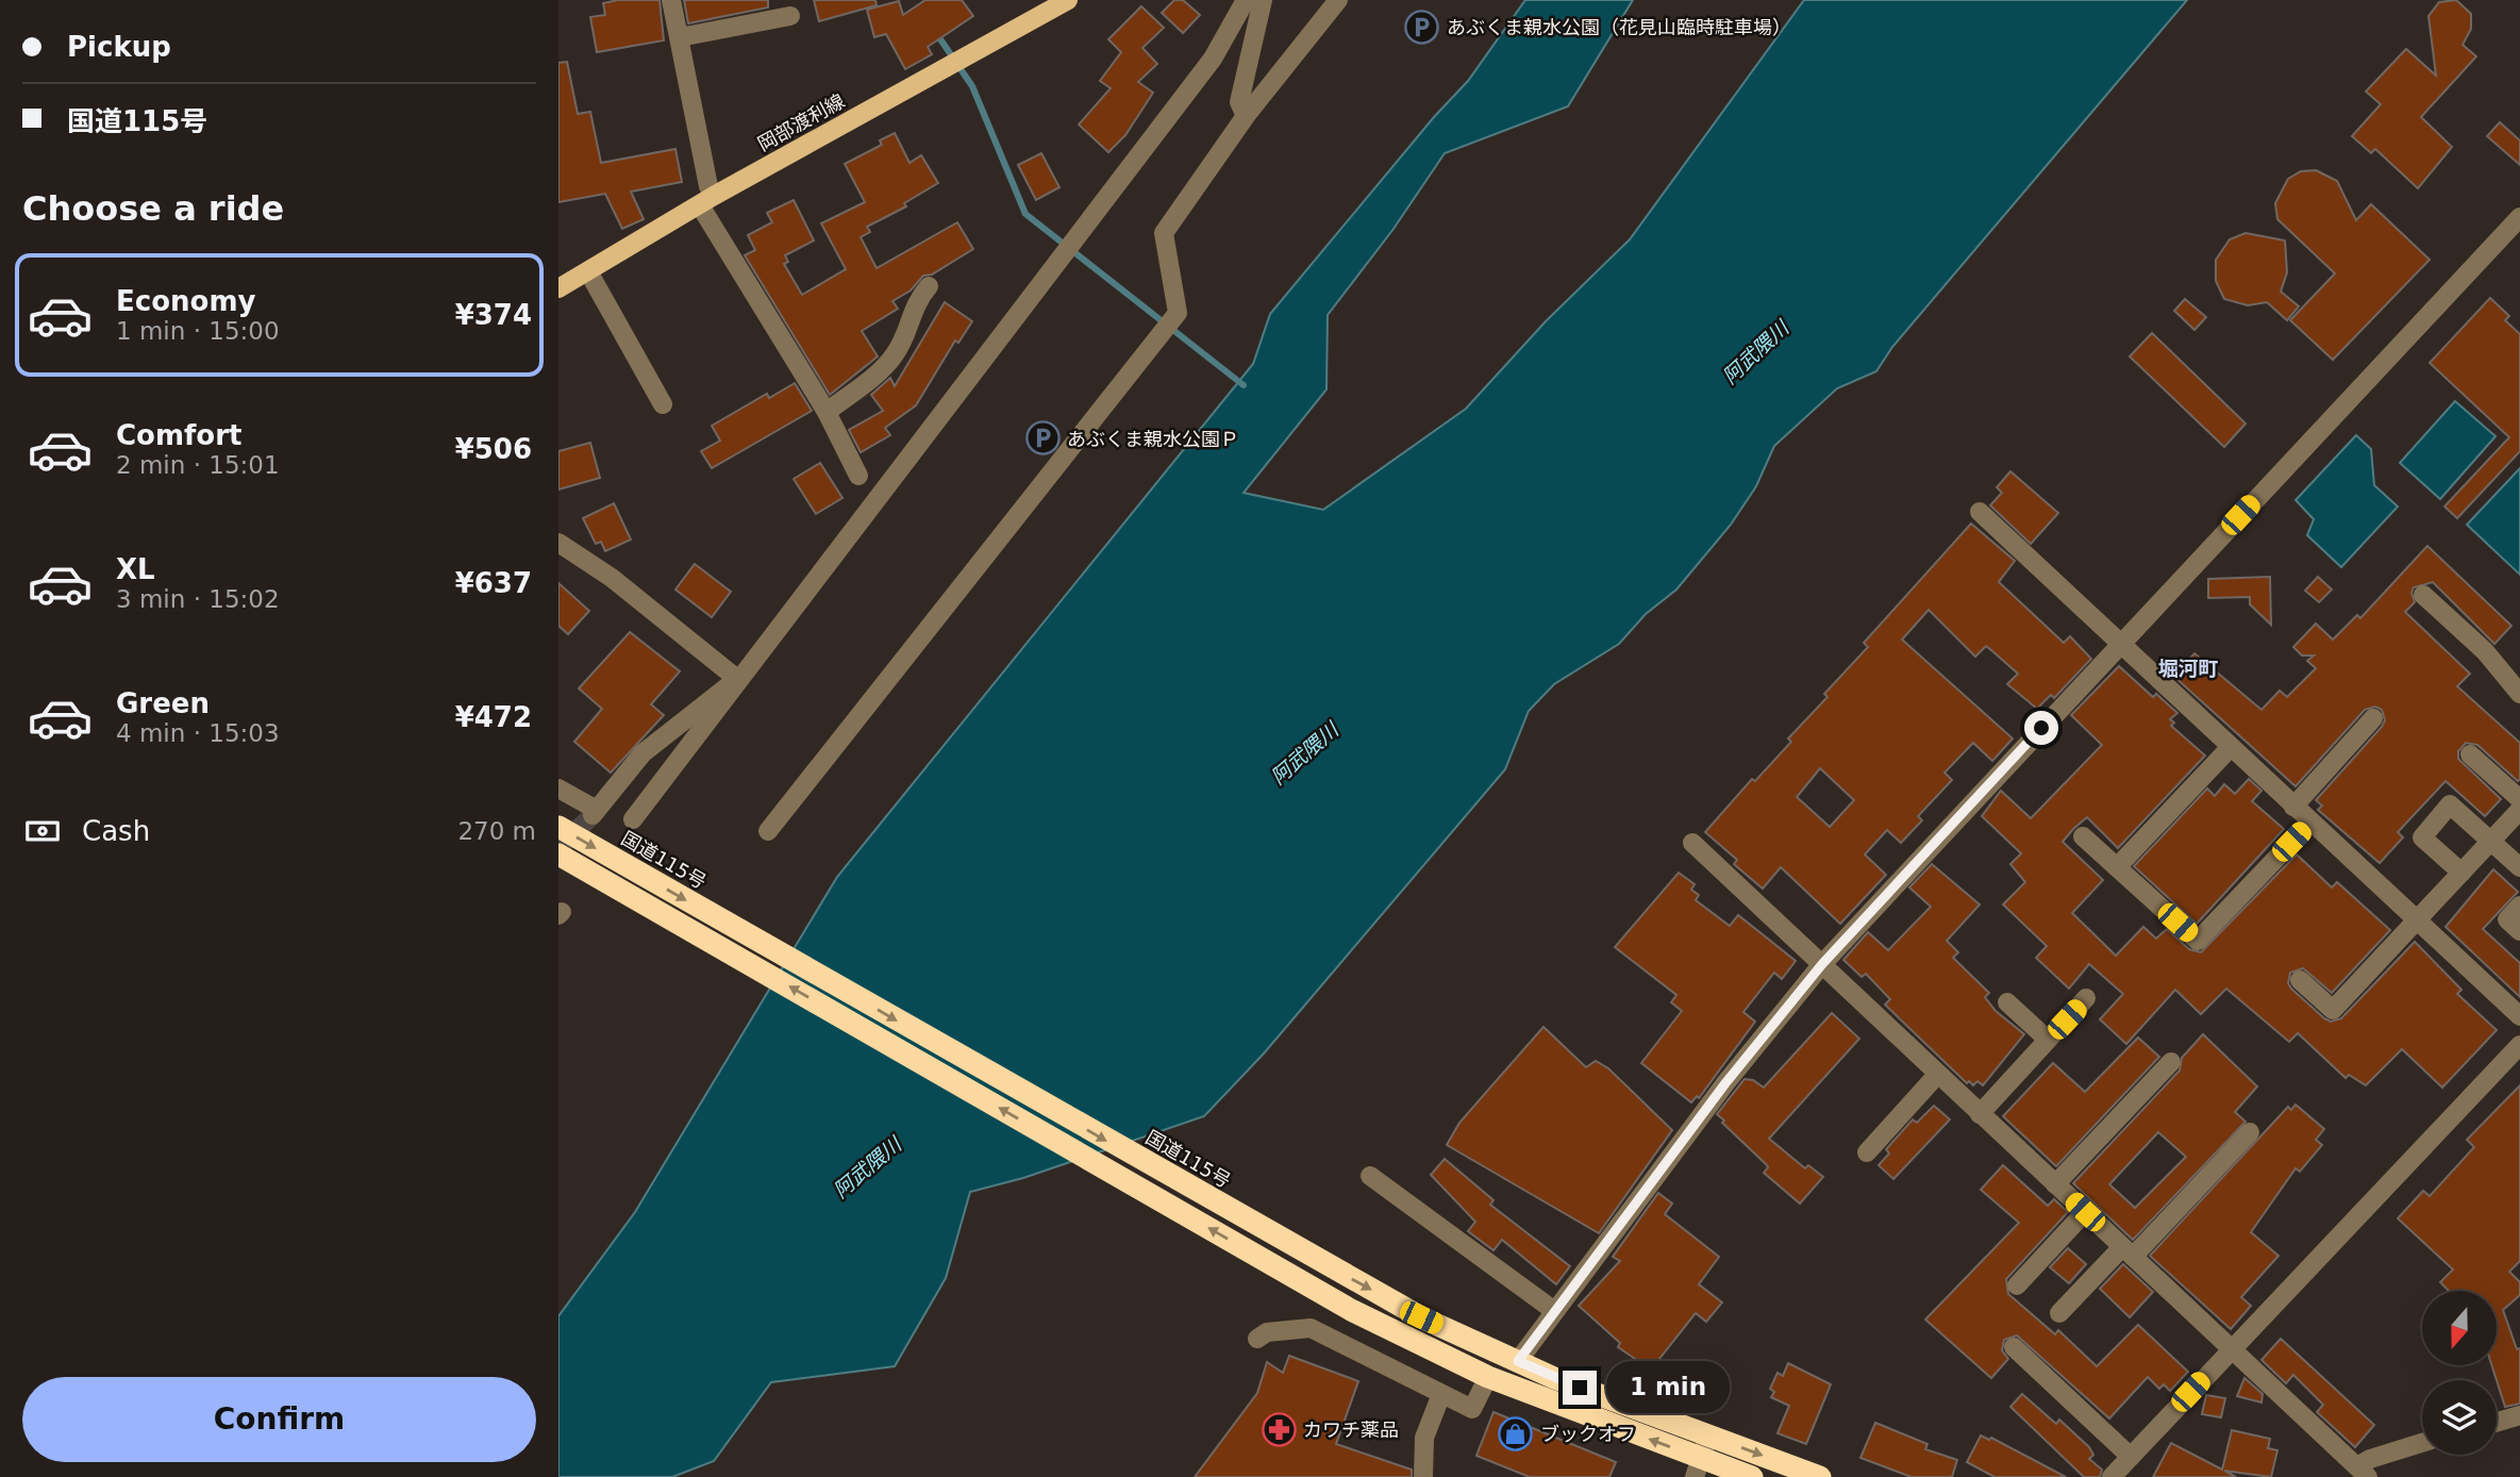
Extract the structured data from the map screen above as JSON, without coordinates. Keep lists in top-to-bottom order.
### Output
{
  "streets": {
    "highway": ["国道115号"],
    "main road": ["岡部渡利線"]
  },
  "districts": ["堀河町"],
  "water": ["阿武隈川"],
  "places": {
    "parking": ["あぶくま親水公園（花見山臨時駐車場）", "あぶくま親水公園Ｐ"],
    "pharmacy": ["カワチ薬品"],
    "shop": ["ブックオフ"]
  },
  "north": "bottom",
  "page": {
    "banner": ["Pickup", "国道115号"],
    "heading": "Choose a ride",
    "list": [
      {
        "name": "Economy",
        "note": "1 min · 15:00",
        "value": "¥374"
      },
      {
        "name": "Comfort",
        "note": "2 min · 15:01",
        "value": "¥506"
      },
      {
        "name": "XL",
        "note": "3 min · 15:02",
        "value": "¥637"
      },
      {
        "name": "Green",
        "note": "4 min · 15:03",
        "value": "¥472"
      }
    ],
    "pay": ["Cash", "270 m"],
    "bubble": "1 min",
    "buttons": "Confirm"
  }
}
